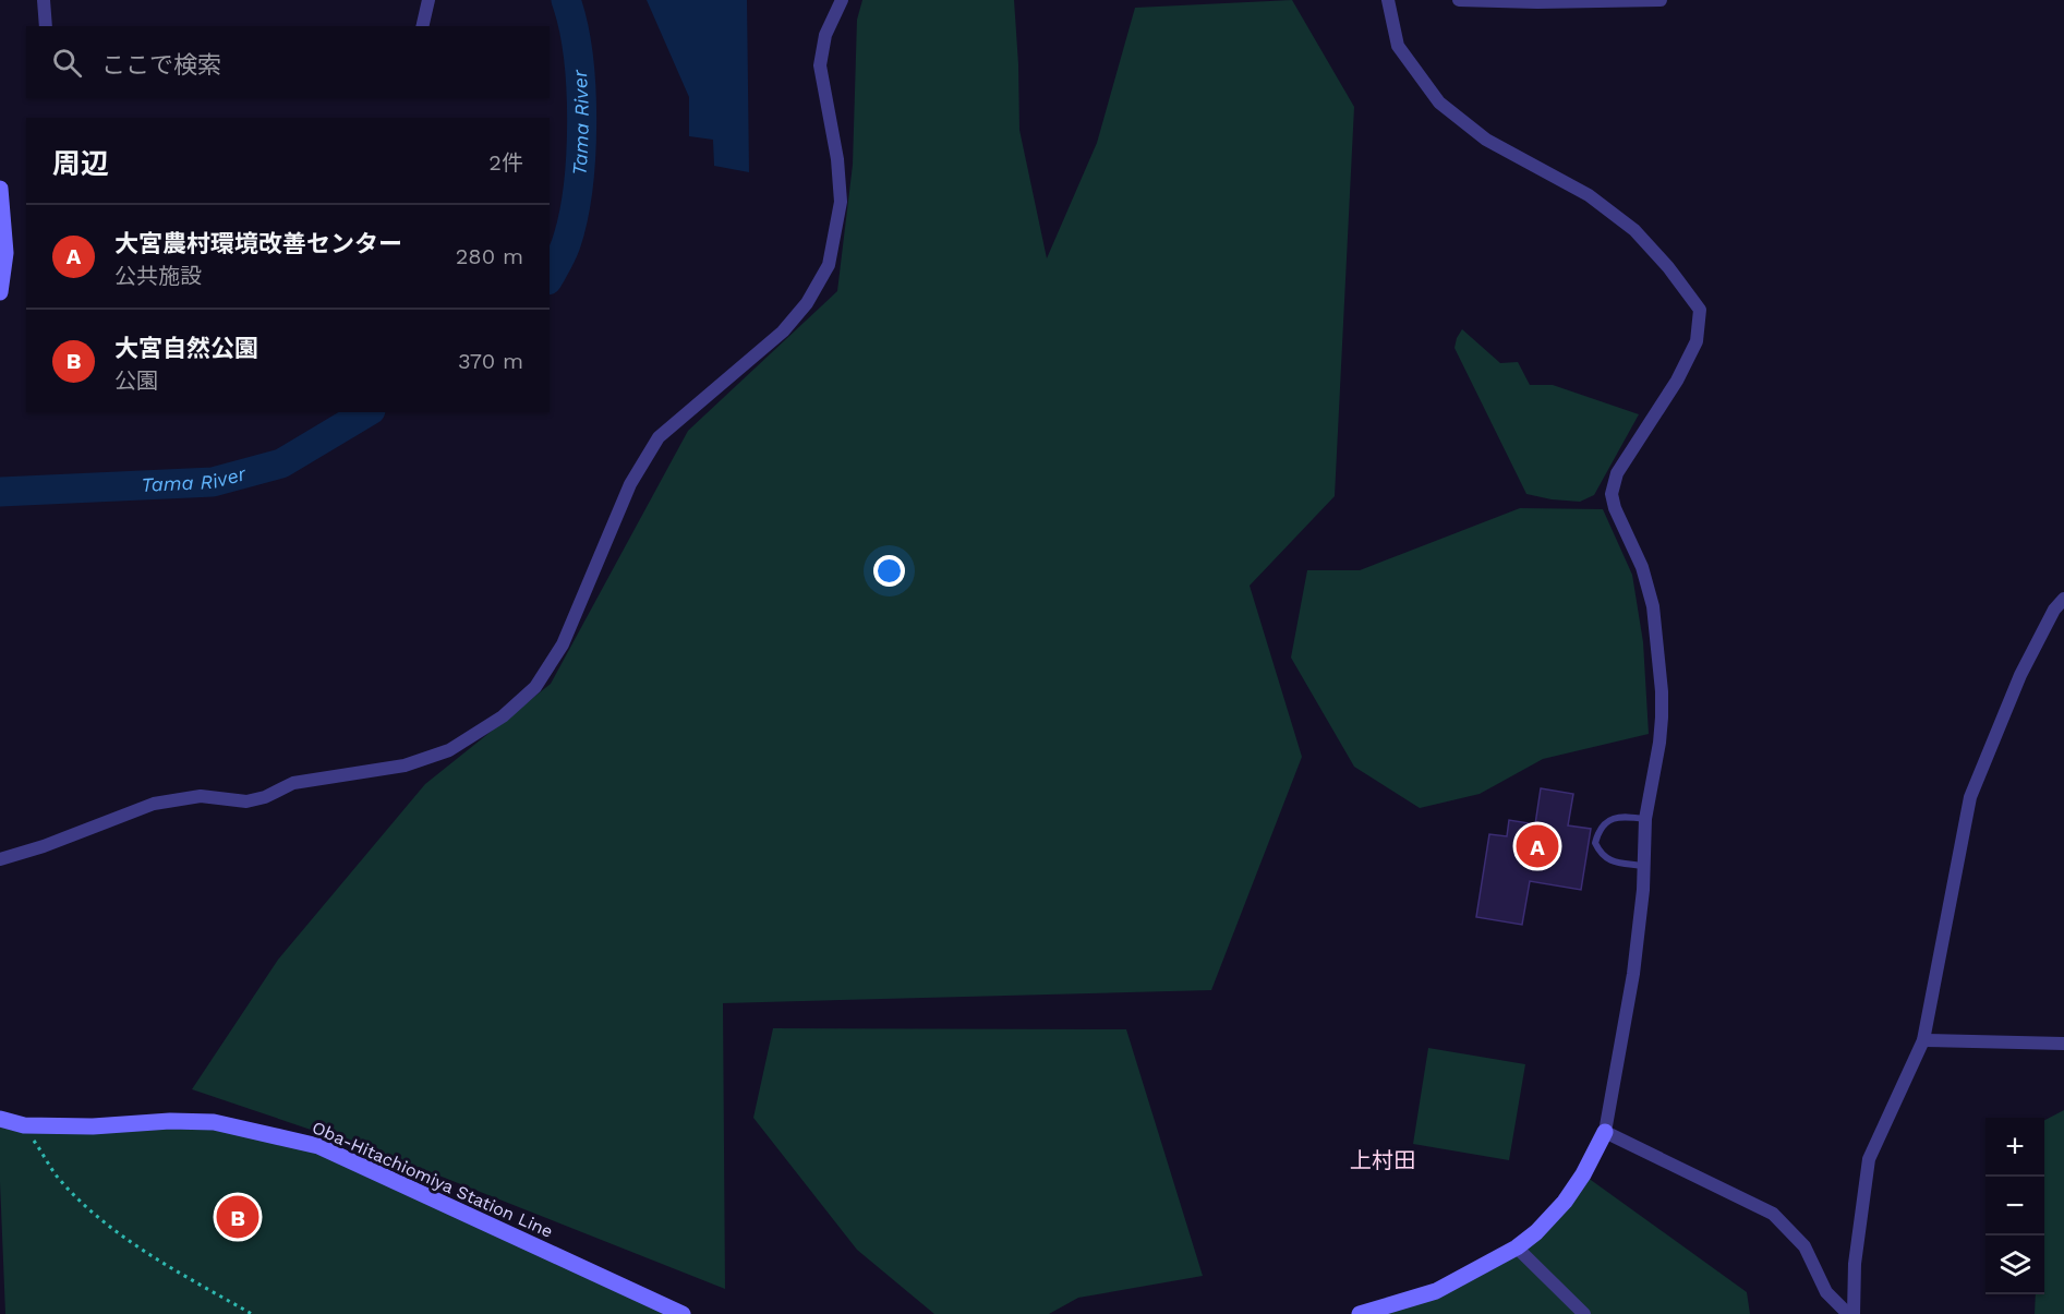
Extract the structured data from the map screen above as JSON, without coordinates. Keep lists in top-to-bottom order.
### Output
{
  "streets": {
    "main road": ["Oba-Hitachiomiya Station Line"]
  },
  "districts": ["上村田"],
  "water": ["Tama River"],
  "page": {
    "search": "ここで検索",
    "heading": ["周辺", "2件"],
    "list": [
      {
        "mark": "A",
        "name": "大宮農村環境改善センター",
        "note": "公共施設",
        "value": "280 m"
      },
      {
        "mark": "B",
        "name": "大宮自然公園",
        "note": "公園",
        "value": "370 m"
      }
    ],
    "pins": ["A", "B"],
    "map_buttons": ["+", "−"]
  }
}
